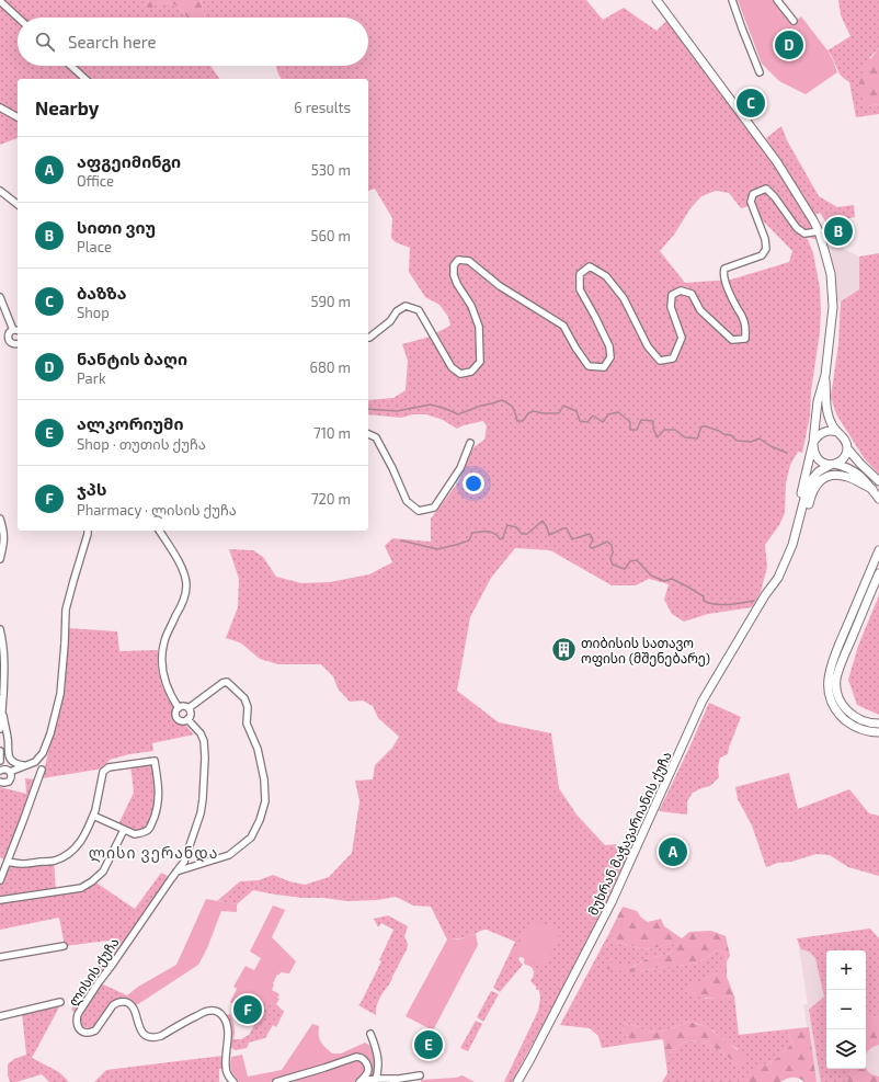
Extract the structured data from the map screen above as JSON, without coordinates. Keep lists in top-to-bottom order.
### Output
{
  "streets": {
    "main road": ["მუხრან მაჭავარიანის ქუჩა"],
    "street": ["ლისის ქუჩა"]
  },
  "districts": ["ლისი ვერანდა"],
  "places": {
    "building": ["თიბისის სათავო ოფისი (მშენებარე)"]
  },
  "page": {
    "search": "Search here",
    "pins": [
      "D",
      "C",
      "B",
      "A",
      "F",
      "E"
    ],
    "heading": ["Nearby", "6 results"],
    "list": [
      {
        "mark": "A",
        "name": "აფგეიმინგი",
        "note": "Office",
        "value": "530 m"
      },
      {
        "mark": "B",
        "name": "სითი ვიუ",
        "note": "Place",
        "value": "560 m"
      },
      {
        "mark": "C",
        "name": "ბაზზა",
        "note": "Shop",
        "value": "590 m"
      },
      {
        "mark": "D",
        "name": "ნანტის ბაღი",
        "note": "Park",
        "value": "680 m"
      },
      {
        "mark": "E",
        "name": "ალკორიუმი",
        "note": "Shop · თუთის ქუჩა",
        "value": "710 m"
      },
      {
        "mark": "F",
        "name": "ჯპს",
        "note": "Pharmacy · ლისის ქუჩა",
        "value": "720 m"
      }
    ],
    "map_buttons": ["+", "−"]
  }
}
